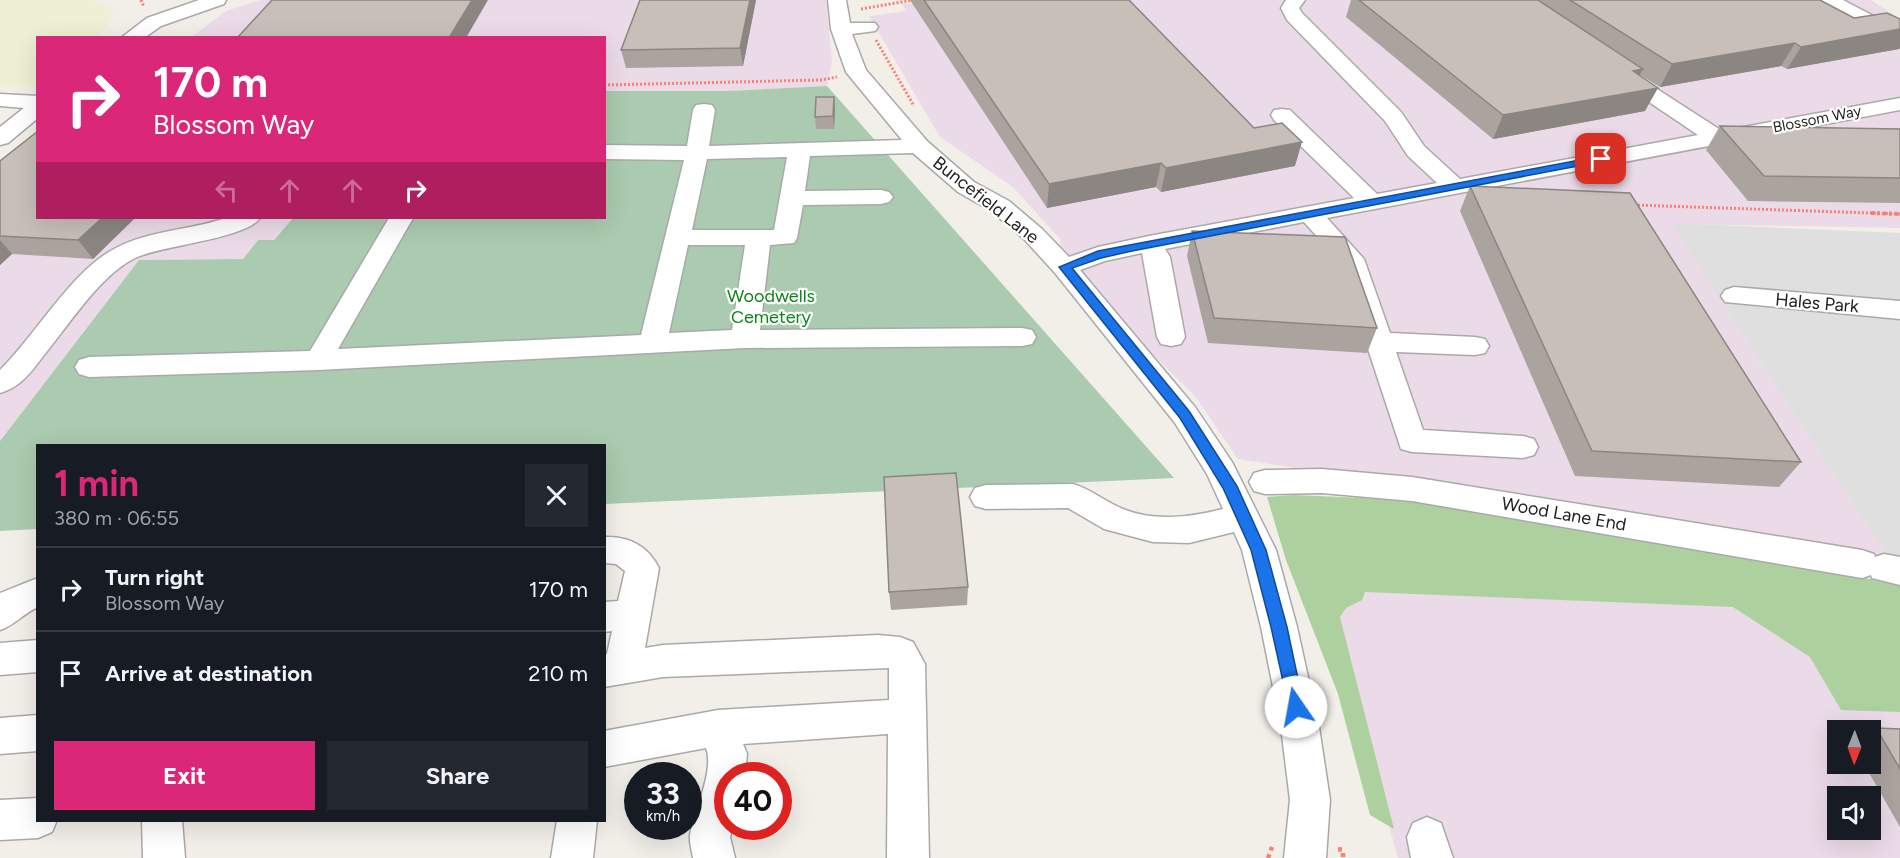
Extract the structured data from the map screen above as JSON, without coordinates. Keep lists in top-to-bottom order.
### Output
{
  "streets": {
    "street": [
      "Blossom Way",
      "Buncefield Lane",
      "Hales Park",
      "Wood Lane End"
    ]
  },
  "crossings": [
    ["Blossom Way", "Buncefield Lane"]
  ],
  "parks": ["Woodwells Cemetery"],
  "north": "bottom",
  "page": {
    "turn": ["170 m", "Blossom Way"],
    "heading": ["1 min", "380 m · 06:55"],
    "list": [
      {
        "name": "Turn right",
        "note": "Blossom Way",
        "value": "170 m"
      },
      {
        "name": "Arrive at destination",
        "value": "210 m"
      }
    ],
    "buttons": ["Exit", "Share"],
    "speed": "33 km/h",
    "limit": "40"
  }
}
